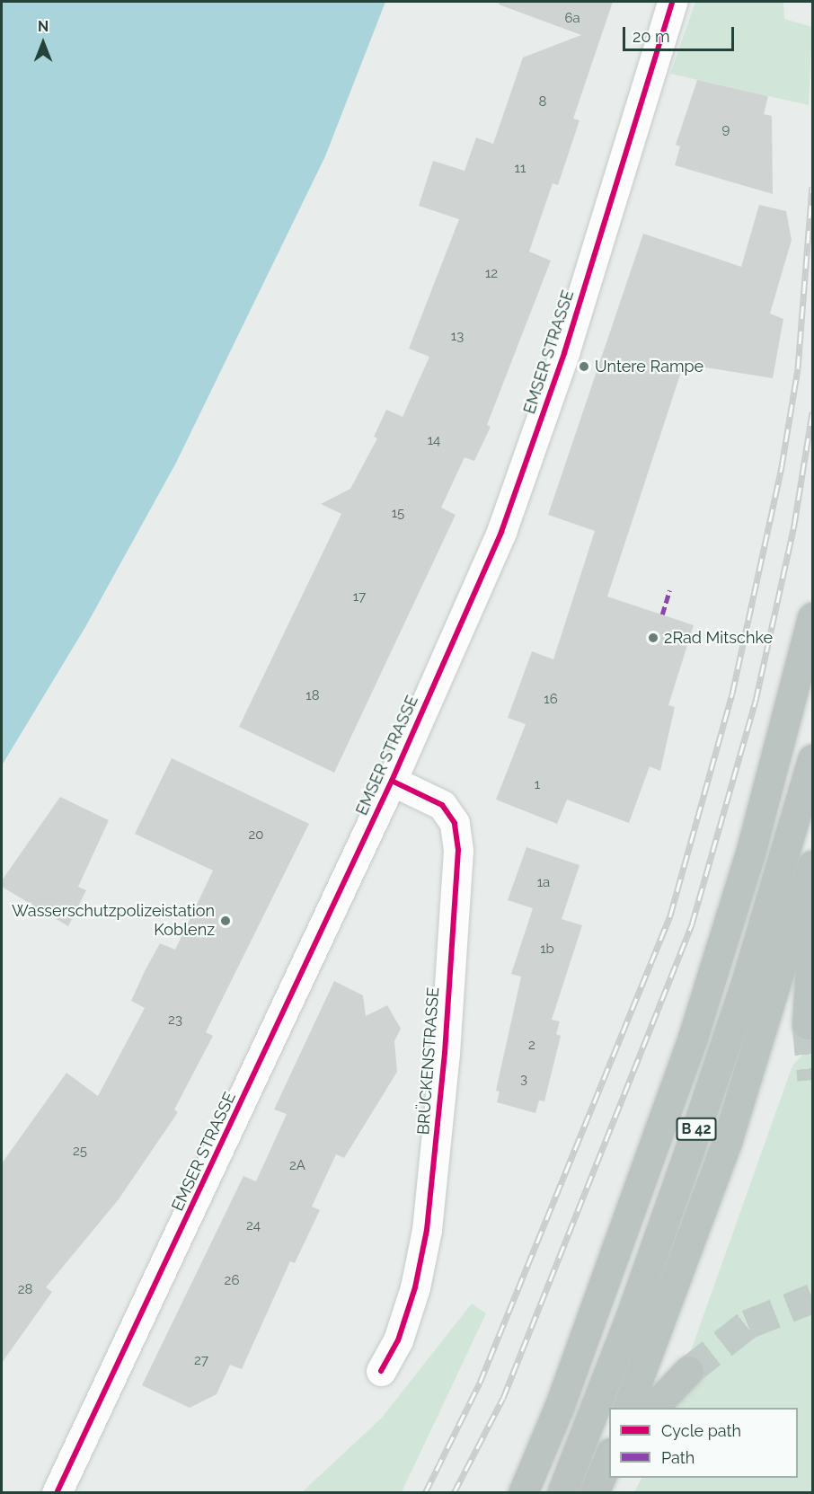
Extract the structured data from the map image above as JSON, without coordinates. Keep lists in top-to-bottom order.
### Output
{
  "streets": {
    "highway": ["B 42"],
    "street": ["EMSER STRASSE", "BRÜCKENSTRASSE"]
  },
  "crossings": [
    ["EMSER STRASSE", "BRÜCKENSTRASSE"]
  ],
  "places": ["Untere Rampe", "2Rad Mitschke", "Wasserschutzpolizeistation Koblenz"],
  "house_numbers": [
    "6a",
    "8",
    "9",
    "11",
    "12",
    "13",
    "14",
    "15",
    "17",
    "18",
    "16",
    "1",
    "20",
    "1a",
    "1b",
    "23",
    "2",
    "3",
    "25",
    "2A",
    "24",
    "26",
    "28",
    "27"
  ],
  "legend": ["Cycle path", "Path"],
  "scale_bar": "20 m",
  "north": "top"
}
